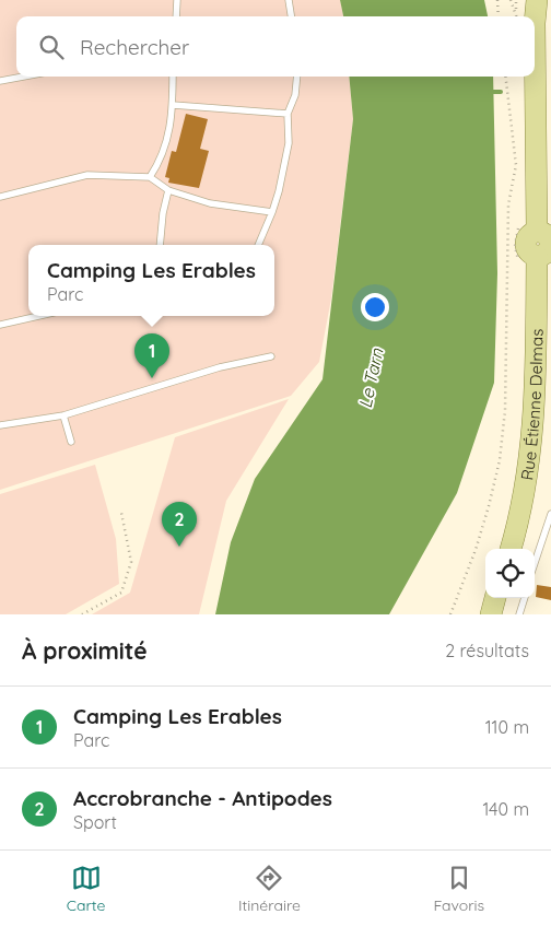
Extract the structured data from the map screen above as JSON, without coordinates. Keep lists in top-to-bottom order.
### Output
{
  "streets": {
    "main road": ["Rue Étienne Delmas"]
  },
  "water": ["Le Tarn"],
  "page": {
    "search": "Rechercher",
    "popup": ["Camping Les Erables", "Parc"],
    "pins": ["1", "2"],
    "heading": ["À proximité", "2 résultats"],
    "list": [
      {
        "mark": "1",
        "name": "Camping Les Erables",
        "note": "Parc",
        "value": "110 m"
      },
      {
        "mark": "2",
        "name": "Accrobranche - Antipodes",
        "note": "Sport",
        "value": "140 m"
      }
    ],
    "nav": ["Carte", "Itinéraire", "Favoris"]
  }
}
